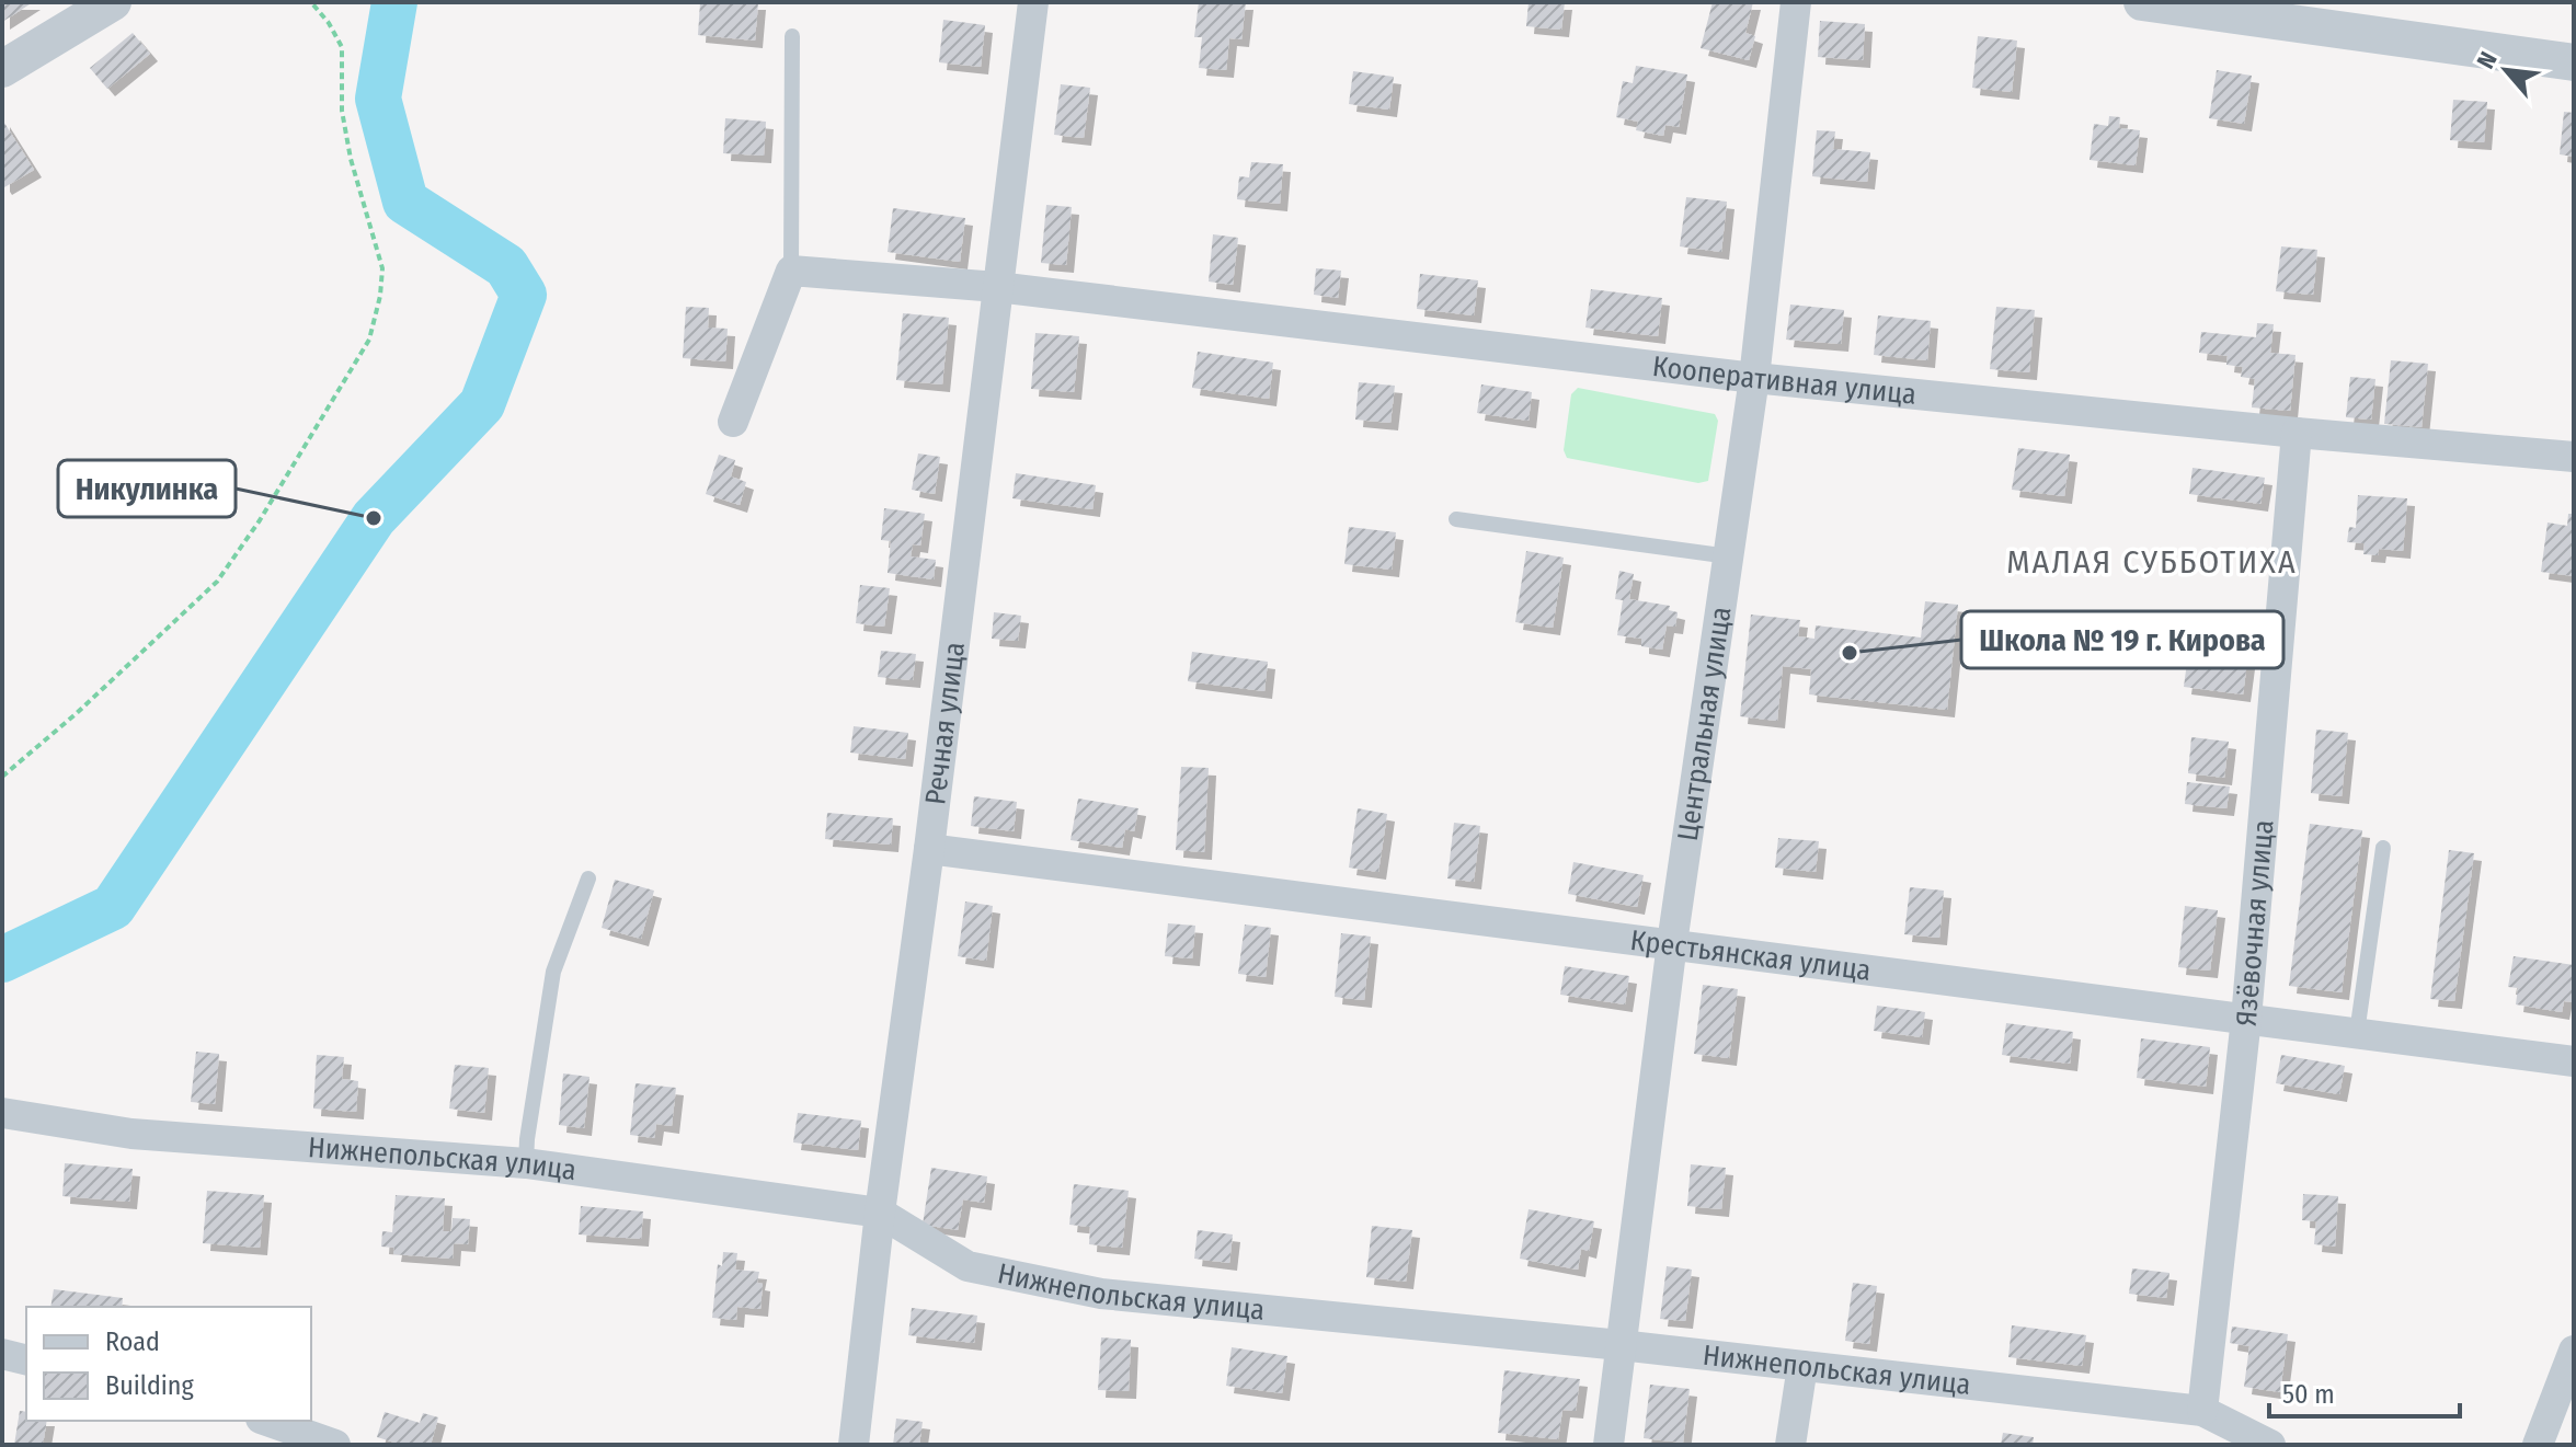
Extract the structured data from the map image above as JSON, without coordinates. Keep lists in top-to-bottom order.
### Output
{
  "streets": {
    "street": [
      "Кооперативная улица",
      "Речная улица",
      "Центральная улица",
      "Язёвочная улица",
      "Крестьянская улица",
      "Нижнепольская улица"
    ]
  },
  "crossings": [
    ["Кооперативная улица", "Речная улица"],
    ["Кооперативная улица", "Центральная улица"],
    ["Кооперативная улица", "Язёвочная улица"],
    ["Речная улица", "Крестьянская улица"],
    ["Речная улица", "Нижнепольская улица"],
    ["Центральная улица", "Крестьянская улица"],
    ["Центральная улица", "Нижнепольская улица"],
    ["Язёвочная улица", "Крестьянская улица"],
    ["Язёвочная улица", "Нижнепольская улица"]
  ],
  "districts": ["МАЛАЯ СУББОТИХА"],
  "places": ["Никулинка", "Школа № 19 г. Кирова"],
  "legend": ["Road", "Building"],
  "scale_bar": "50 m",
  "north": "top left"
}
